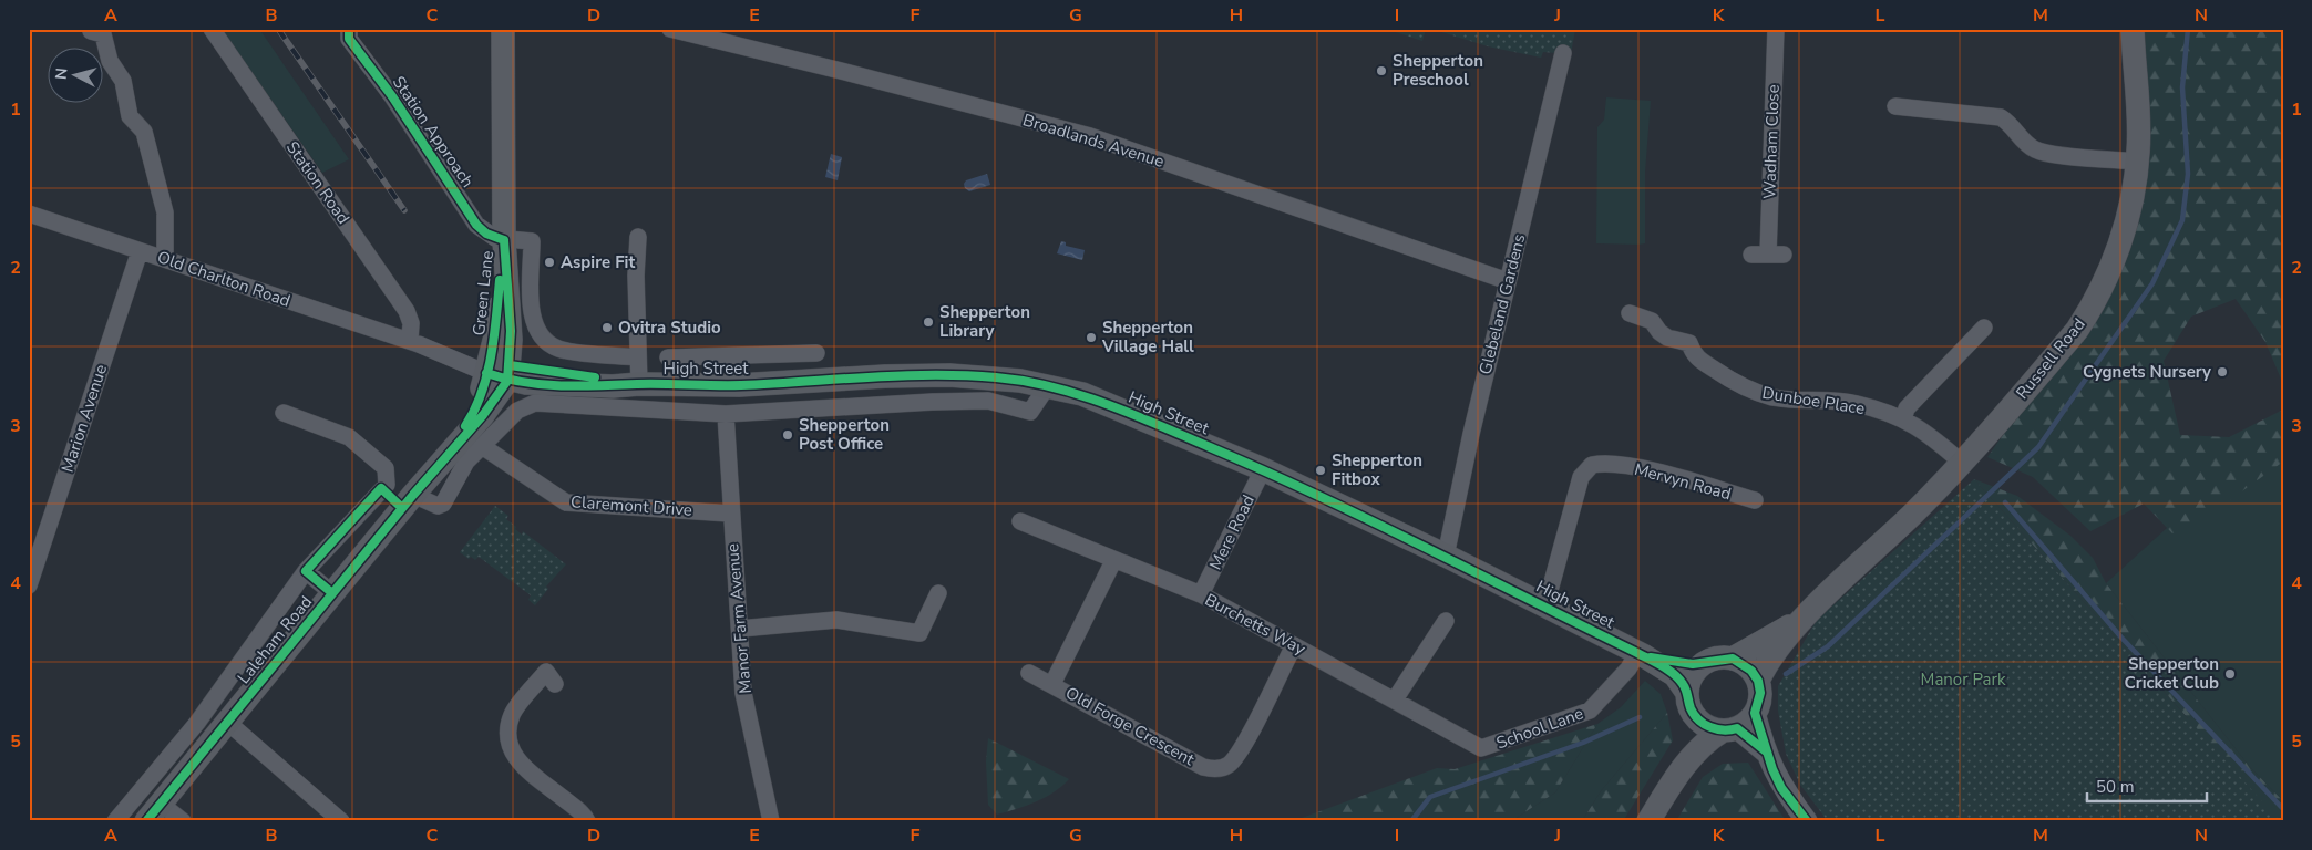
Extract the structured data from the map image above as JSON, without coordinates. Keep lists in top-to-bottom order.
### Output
{
  "streets": {
    "main road": [
      "Green Lane",
      "Russell Road",
      "High Street",
      "Laleham Road"
    ],
    "street": [
      "Station Approach",
      "Broadlands Avenue",
      "Wadham Close",
      "Station Road",
      "Old Charlton Road",
      "Glebeland Gardens",
      "Dunboe Place",
      "Marion Avenue",
      "Mervyn Road",
      "Claremont Drive",
      "Mere Road",
      "Manor Farm Avenue",
      "Burchetts Way",
      "Old Forge Crescent",
      "School Lane"
    ]
  },
  "crossings": [
    ["Station Approach", "Green Lane"],
    ["Broadlands Avenue", "Glebeland Gardens"],
    ["Station Road", "Old Charlton Road"],
    ["Old Charlton Road", "Green Lane"],
    ["Old Charlton Road", "High Street"],
    ["Old Charlton Road", "Marion Avenue"],
    ["Old Charlton Road", "Laleham Road"],
    ["Green Lane", "High Street"],
    ["Green Lane", "Laleham Road"],
    ["Glebeland Gardens", "High Street"],
    ["Russell Road", "High Street"],
    ["Russell Road", "Dunboe Place"],
    ["High Street", "Mervyn Road"],
    ["High Street", "Mere Road"],
    ["High Street", "Laleham Road"],
    ["High Street", "School Lane"],
    ["Claremont Drive", "Manor Farm Avenue"],
    ["Mere Road", "Burchetts Way"],
    ["Burchetts Way", "Old Forge Crescent"],
    ["Burchetts Way", "School Lane"]
  ],
  "parks": ["Manor Park"],
  "places": [
    "Shepperton Preschool",
    "Aspire Fit",
    "Shepperton Library",
    "Ovitra Studio",
    "Shepperton Village Hall",
    "Cygnets Nursery",
    "Shepperton Post Office",
    "Shepperton Fitbox",
    "Shepperton Cricket Club"
  ],
  "scale_bar": "50 m",
  "north": "left",
  "grid": {
    "columns": [
      "A",
      "B",
      "C",
      "D",
      "E",
      "F",
      "G",
      "H",
      "I",
      "J",
      "K",
      "L",
      "M",
      "N"
    ],
    "rows": [
      "1",
      "2",
      "3",
      "4",
      "5"
    ]
  }
}
